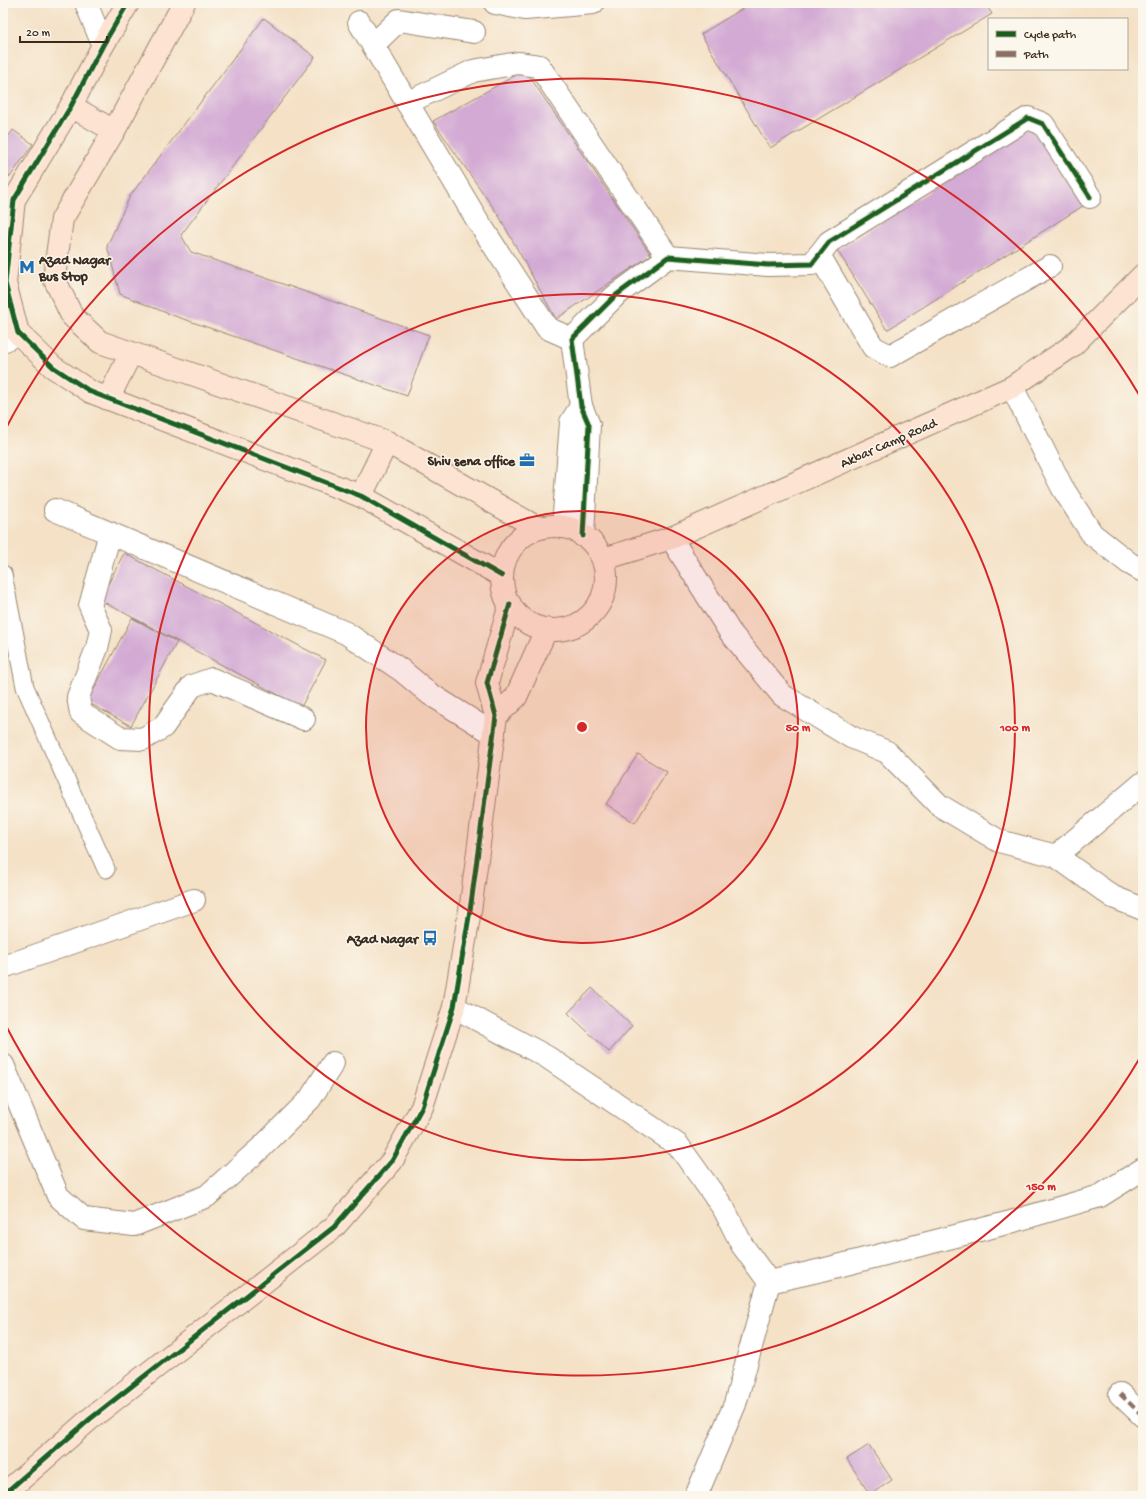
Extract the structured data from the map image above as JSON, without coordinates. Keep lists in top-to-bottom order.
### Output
{
  "streets": {
    "street": ["Akbar Camp Road"]
  },
  "places": {
    "metro station": ["Azad Nagar Bus Stop"],
    "office": ["Shiv sena office"],
    "bus stop": ["Azad Nagar"]
  },
  "legend": ["Cycle path", "Path"],
  "scale_bar": "20 m",
  "rings": ["50 m", "100 m", "150 m"]
}
